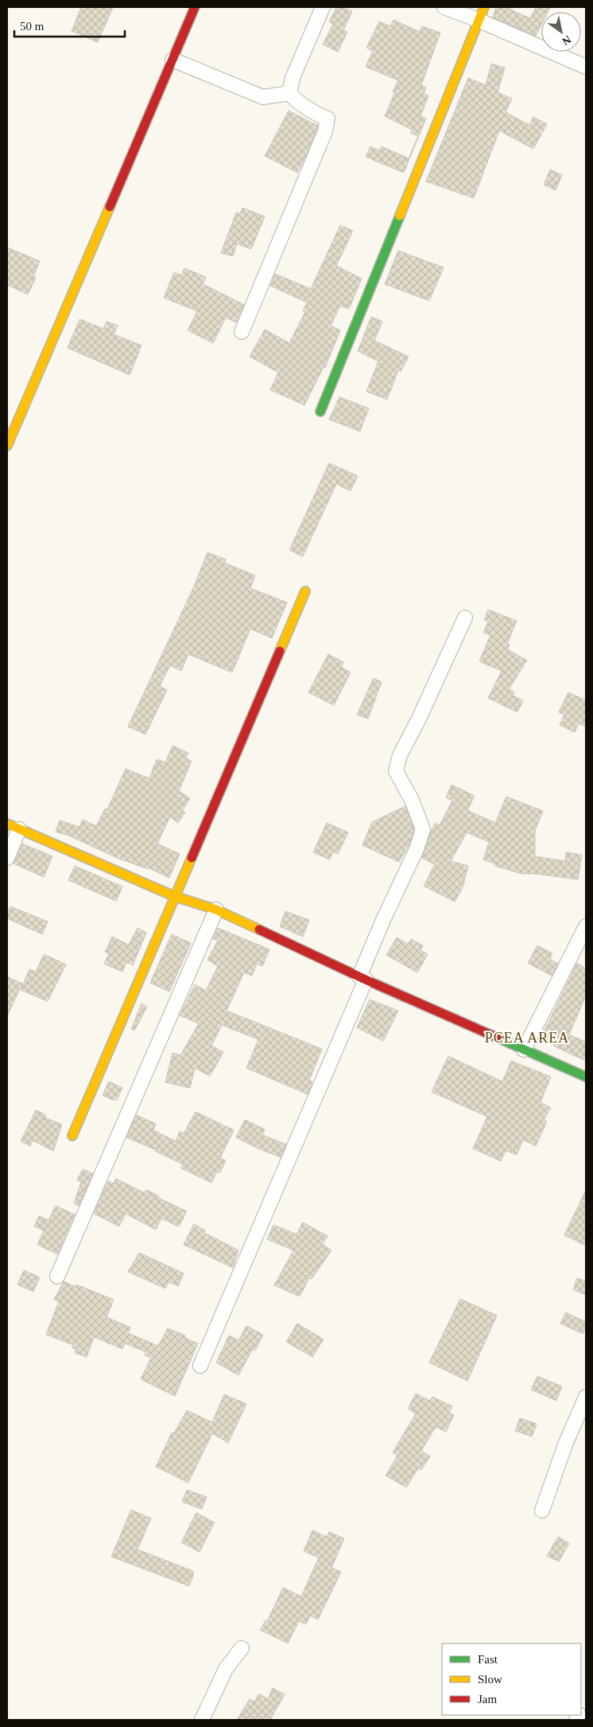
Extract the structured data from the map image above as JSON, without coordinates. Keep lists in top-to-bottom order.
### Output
{
  "districts": ["PCEA AREA"],
  "legend": ["Fast", "Slow", "Jam"],
  "scale_bar": "50 m",
  "north": "bottom right"
}
